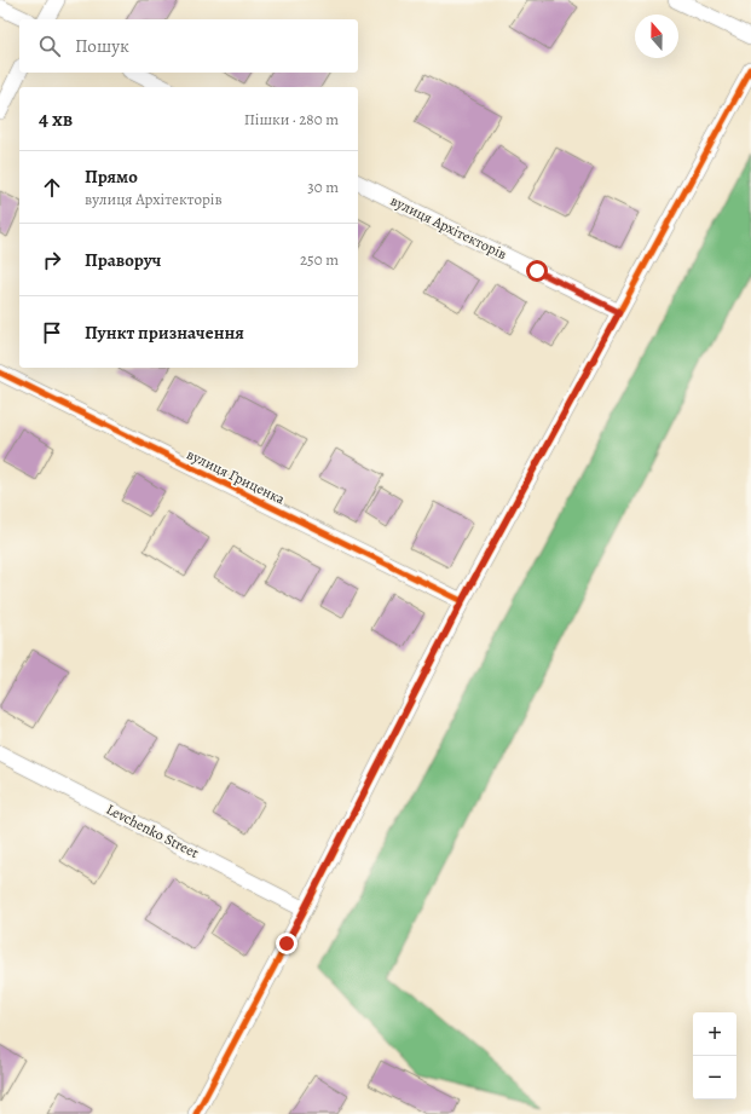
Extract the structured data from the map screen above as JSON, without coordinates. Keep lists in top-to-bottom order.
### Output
{
  "streets": {
    "street": ["вулиця Архітекторів", "вулиця Гриценка", "Levchenko Street"]
  },
  "north": "top",
  "page": {
    "search": "Пошук",
    "heading": ["4 хв", "Пішки · 280 m"],
    "list": [
      ["Прямо", "вулиця Архітекторів", "30 m"],
      ["Праворуч", "250 m"],
      "Пункт призначення"
    ],
    "map_buttons": ["+", "−"]
  }
}
